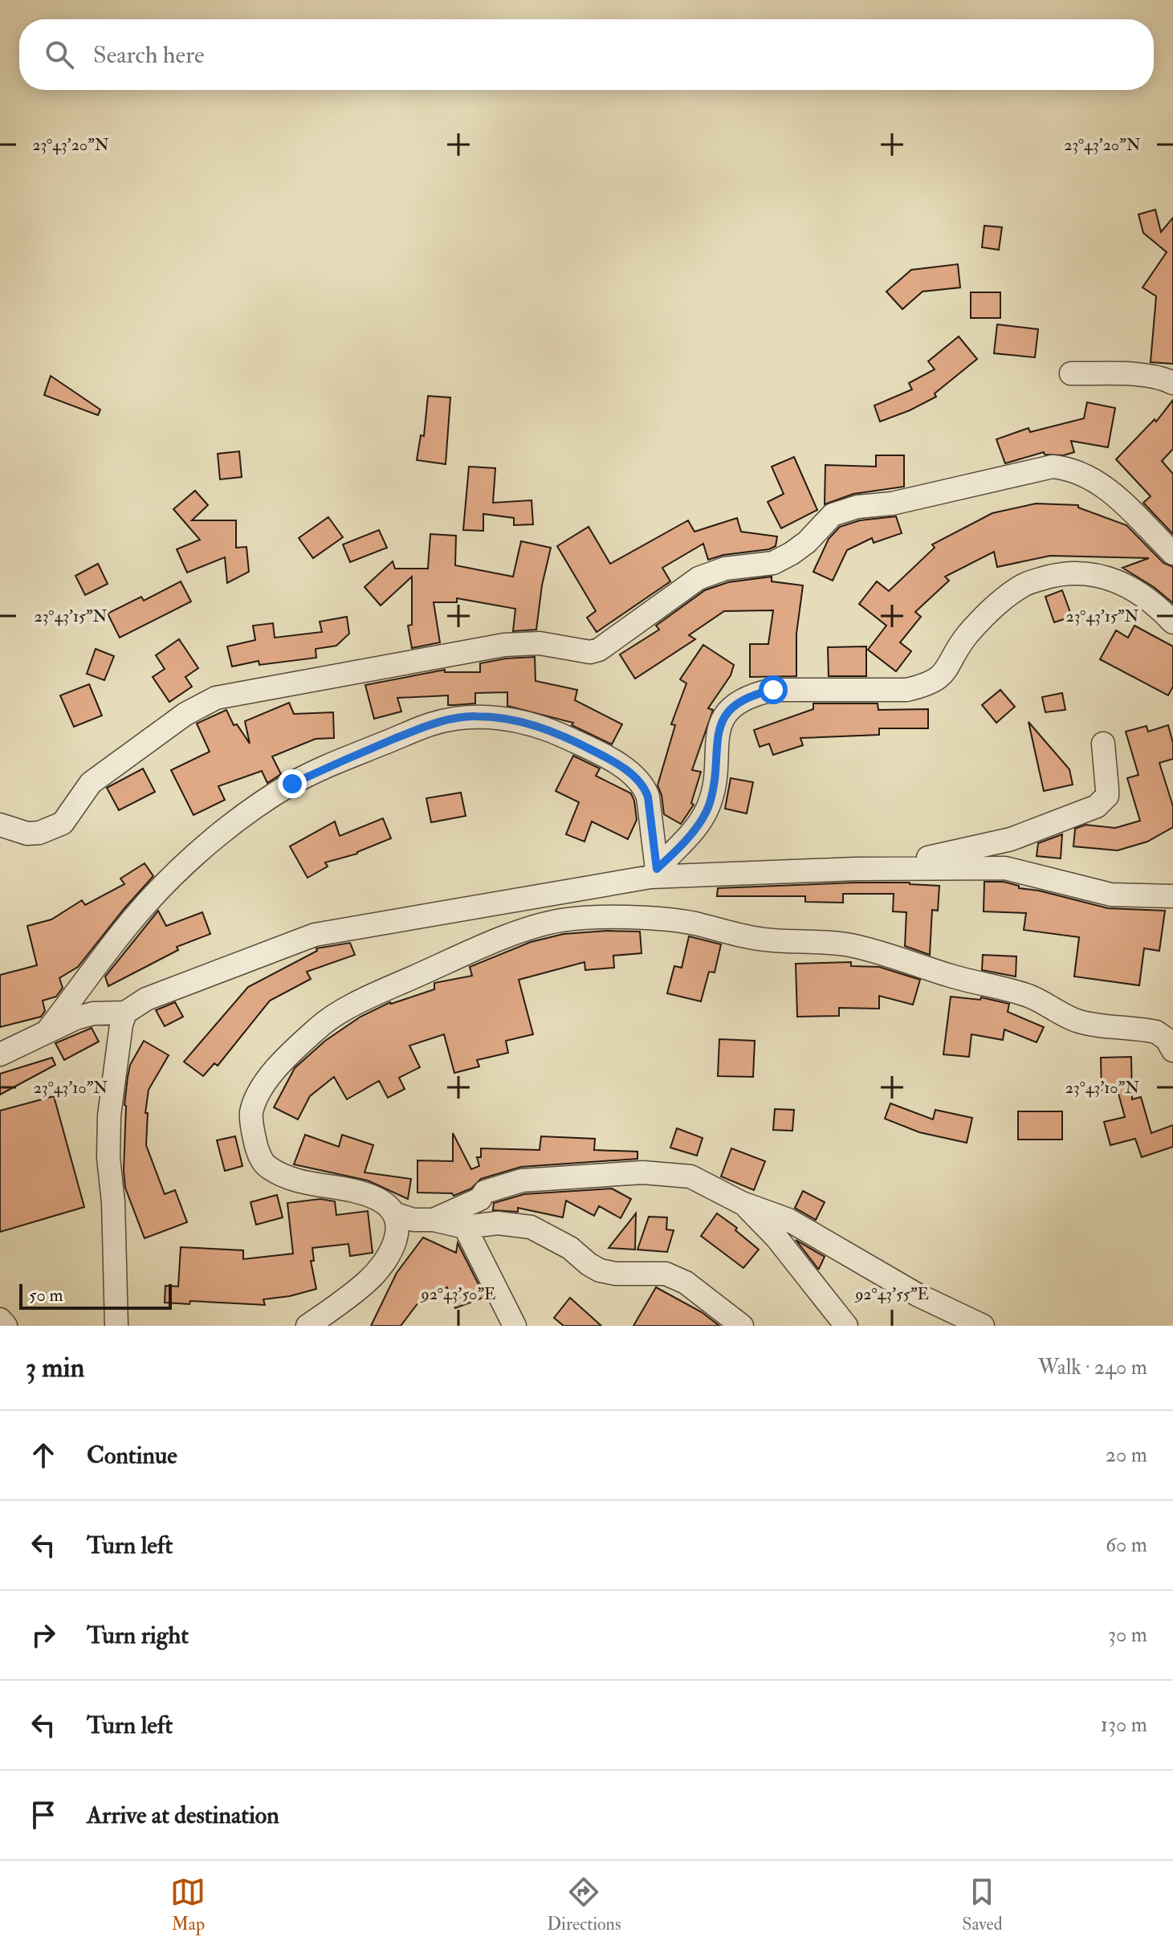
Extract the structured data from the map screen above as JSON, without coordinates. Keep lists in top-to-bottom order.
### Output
{
  "scale_bar": "50 m",
  "page": {
    "search": "Search here",
    "scale": "50 m",
    "heading": ["3 min", "Walk · 240 m"],
    "list": [
      ["Continue", "20 m"],
      ["Turn left", "60 m"],
      ["Turn right", "30 m"],
      ["Turn left", "130 m"],
      "Arrive at destination"
    ],
    "nav": ["Map", "Directions", "Saved"]
  },
  "coordinates": [
    "23°43'20\"N",
    "23°43'15\"N",
    "23°43'10\"N",
    "92°43'50\"E",
    "92°43'55\"E"
  ]
}
